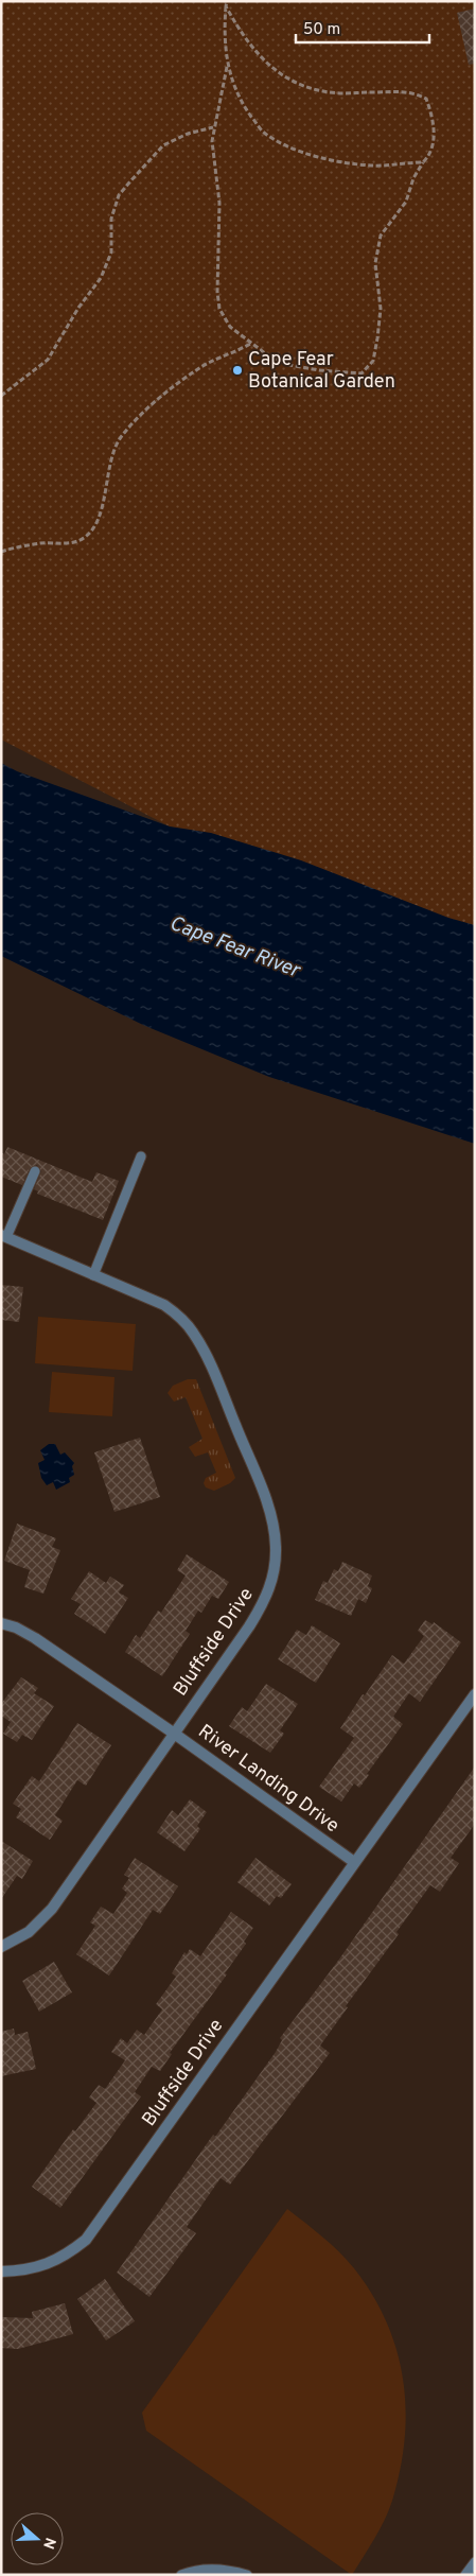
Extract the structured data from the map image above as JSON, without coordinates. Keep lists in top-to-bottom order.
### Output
{
  "streets": {
    "street": ["Bluffside Drive", "River Landing Drive"]
  },
  "crossings": [
    ["Bluffside Drive", "River Landing Drive"]
  ],
  "water": ["Cape Fear River"],
  "places": ["Cape Fear Botanical Garden"],
  "scale_bar": "50 m",
  "north": "right"
}
